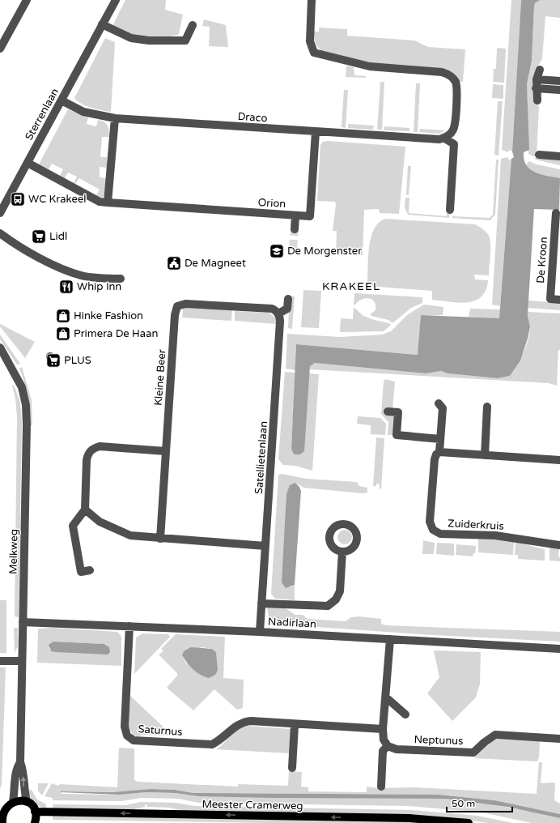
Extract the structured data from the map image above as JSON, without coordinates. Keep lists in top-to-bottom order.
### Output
{
  "streets": {
    "main road": ["Meester Cramerweg"],
    "street": [
      "Sterrenlaan",
      "Draco",
      "Orion",
      "De Kroon",
      "Kleine Beer",
      "Satellietenlaan",
      "Zuiderkruis",
      "Melkweg",
      "Nadirlaan",
      "Saturnus",
      "Neptunus"
    ]
  },
  "crossings": [
    ["Sterrenlaan", "Draco"],
    ["Sterrenlaan", "Orion"],
    ["Draco", "Orion"],
    ["Kleine Beer", "Satellietenlaan"],
    ["Satellietenlaan", "Nadirlaan"],
    ["Melkweg", "Nadirlaan"],
    ["Nadirlaan", "Saturnus"]
  ],
  "one_way": ["Meester Cramerweg"],
  "districts": ["KRAKEEL"],
  "places": {
    "bus stop": ["WC Krakeel"],
    "supermarket": ["Lidl", "PLUS"],
    "school or university": ["De Morgenster"],
    "public building": ["De Magneet"],
    "restaurant": ["Whip Inn"],
    "shop": ["Hinke Fashion", "Primera De Haan"]
  },
  "scale_bar": "50 m"
}
